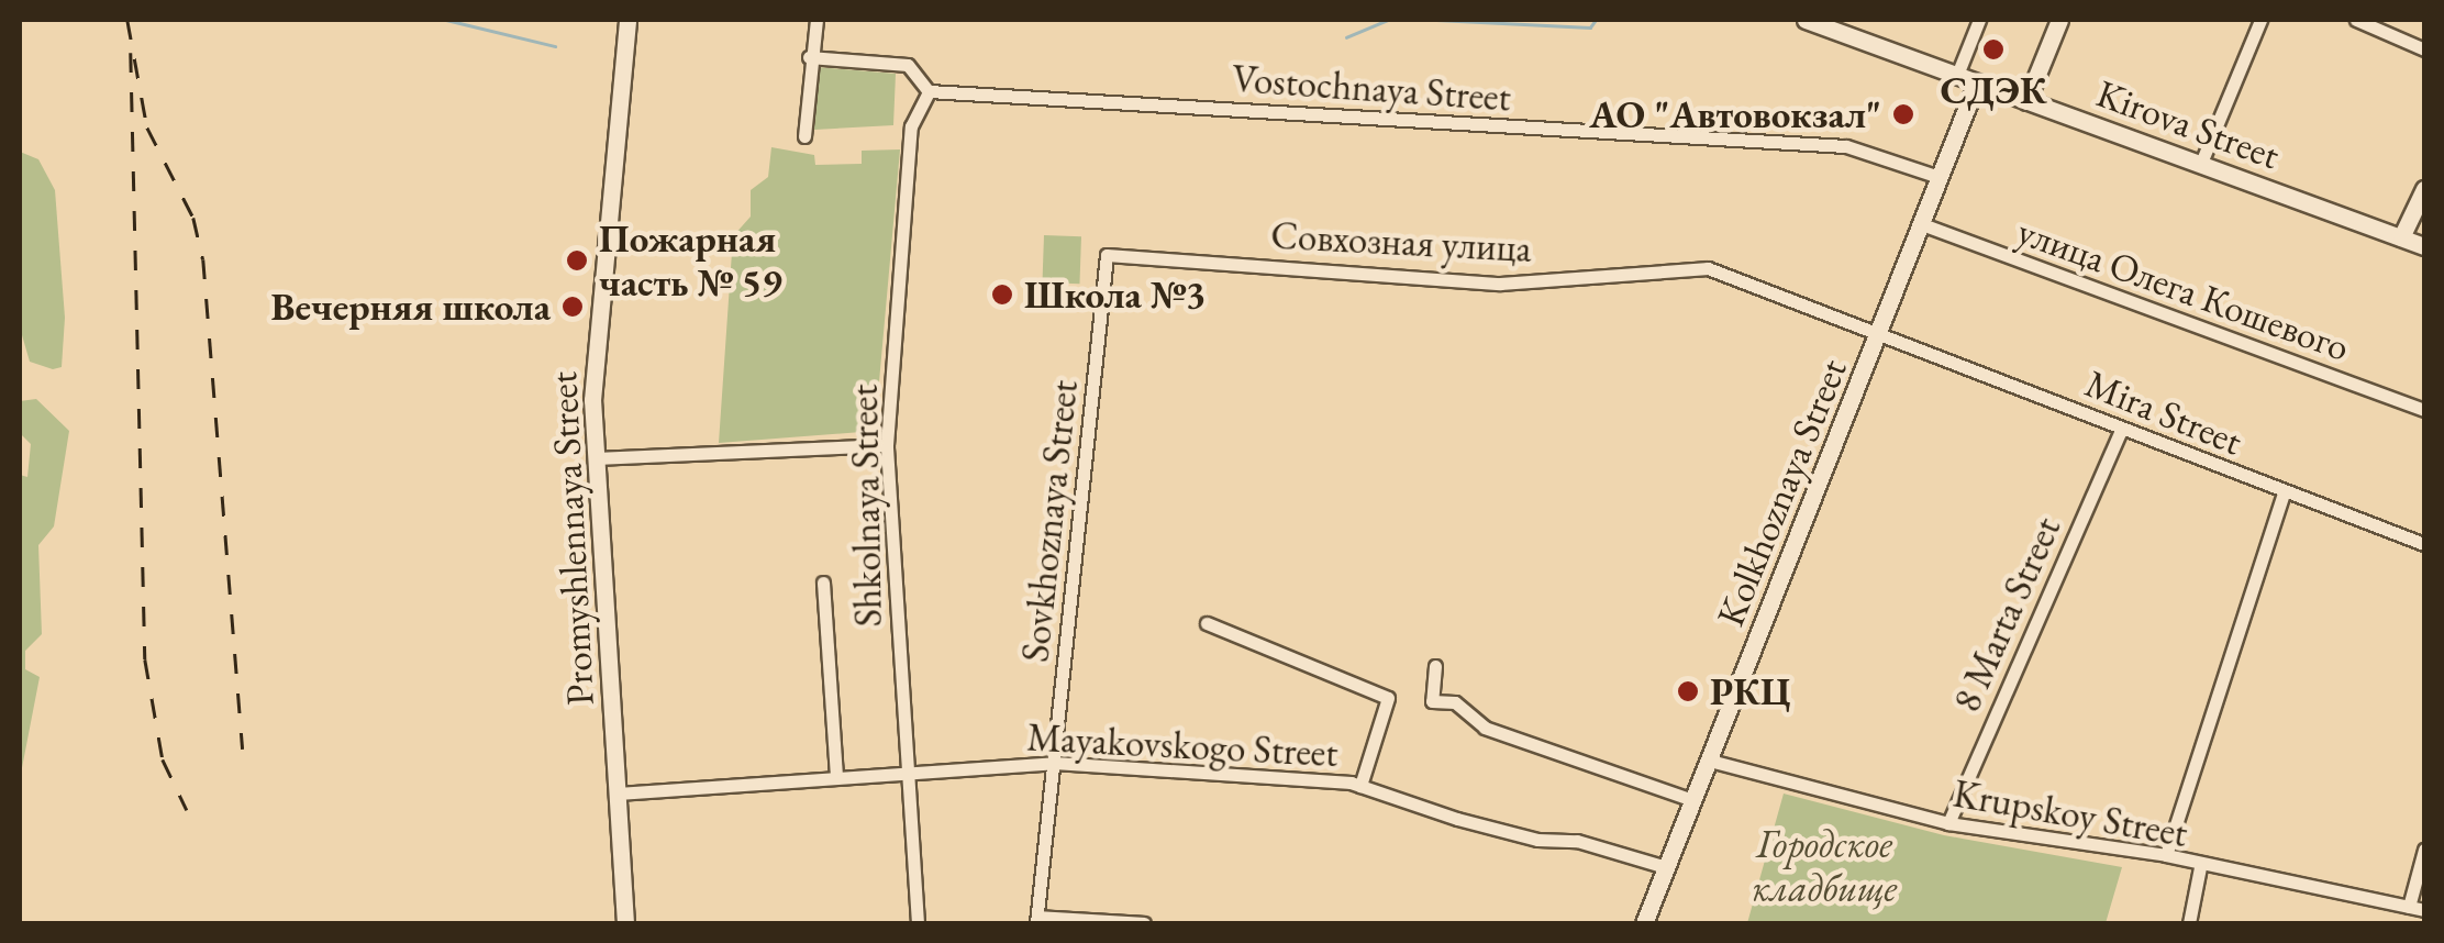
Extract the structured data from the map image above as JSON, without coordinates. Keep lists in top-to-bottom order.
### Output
{
  "streets": {
    "main road": ["Kirova Street", "Kolkhoznaya Street", "Promyshlennaya Street"],
    "street": [
      "Vostochnaya Street",
      "улица Олега Кошевого",
      "Mira Street",
      "Shkolnaya Street",
      "Sovkhoznaya Street",
      "8 Marta Street",
      "Mayakovskogo Street",
      "Krupskoy Street"
    ]
  },
  "crossings": [
    ["Vostochnaya Street", "Kolkhoznaya Street"],
    ["Vostochnaya Street", "Shkolnaya Street"],
    ["Kirova Street", "Kolkhoznaya Street"],
    ["улица Олега Кошевого", "Kolkhoznaya Street"],
    ["Mira Street", "Kolkhoznaya Street"],
    ["Mira Street", "Sovkhoznaya Street"],
    ["Mira Street", "8 Marta Street"],
    ["Kolkhoznaya Street", "Mayakovskogo Street"],
    ["Kolkhoznaya Street", "Krupskoy Street"],
    ["Shkolnaya Street", "Mayakovskogo Street"],
    ["Sovkhoznaya Street", "Mayakovskogo Street"],
    ["Promyshlennaya Street", "Mayakovskogo Street"],
    ["8 Marta Street", "Krupskoy Street"]
  ],
  "parks": ["Городское кладбище"],
  "places": [
    "СДЭК",
    "АО \"Автовокзал\"",
    "Пожарная часть № 59",
    "Школа №3",
    "Вечерняя школа",
    "РКЦ"
  ]
}
